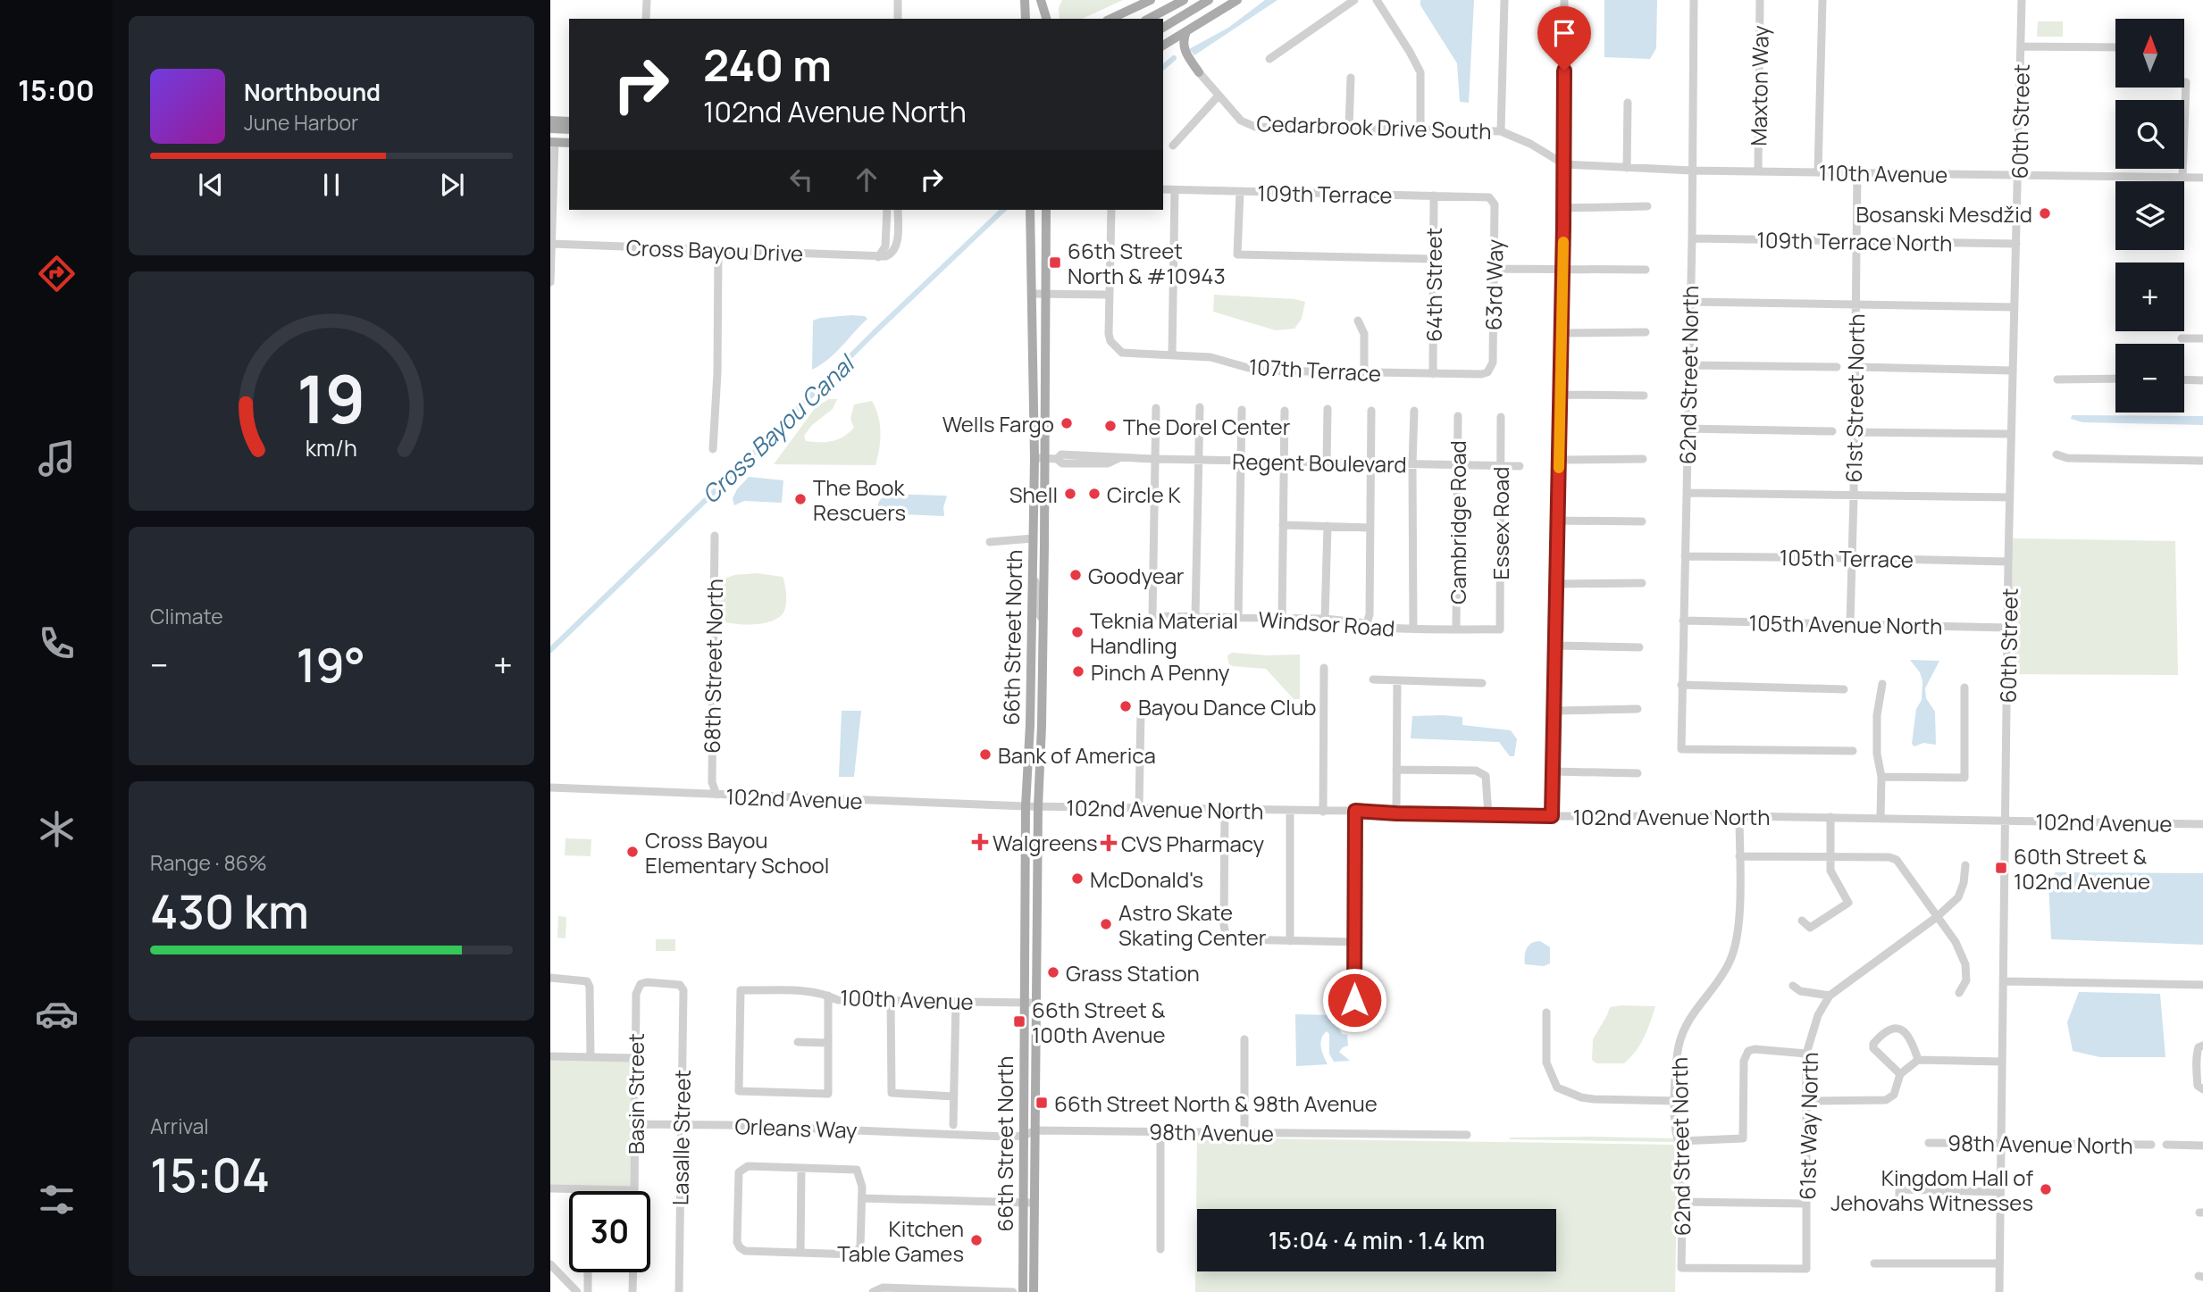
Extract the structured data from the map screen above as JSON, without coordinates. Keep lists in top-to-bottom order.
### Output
{
  "streets": {
    "main road": ["66th Street North"],
    "street": [
      "Maxton Way",
      "60th Street",
      "Cedarbrook Drive South",
      "110th Avenue",
      "109th Terrace",
      "109th Terrace North",
      "Cross Bayou Drive",
      "64th Street",
      "63rd Way",
      "107th Terrace",
      "62nd Street North",
      "61st Street North",
      "Regent Boulevard",
      "Cambridge Road",
      "Essex Road",
      "105th Terrace",
      "Windsor Road",
      "105th Avenue North",
      "68th Street North",
      "102nd Avenue",
      "102nd Avenue North",
      "100th Avenue",
      "Basin Street",
      "61st Way North",
      "Orleans Way",
      "98th Avenue",
      "Lasalle Street",
      "98th Avenue North"
    ]
  },
  "crossings": [
    ["Maxton Way", "110th Avenue"],
    ["60th Street", "110th Avenue"],
    ["60th Street", "109th Terrace North"],
    ["60th Street", "105th Terrace"],
    ["60th Street", "105th Avenue North"],
    ["60th Street", "102nd Avenue"],
    ["60th Street", "102nd Avenue North"],
    ["60th Street", "98th Avenue North"],
    ["Cedarbrook Drive South", "110th Avenue"],
    ["110th Avenue", "62nd Street North"],
    ["110th Avenue", "61st Street North"],
    ["109th Terrace", "64th Street"],
    ["109th Terrace", "63rd Way"],
    ["109th Terrace North", "62nd Street North"],
    ["109th Terrace North", "61st Street North"],
    ["64th Street", "107th Terrace"],
    ["63rd Way", "107th Terrace"],
    ["62nd Street North", "105th Terrace"],
    ["62nd Street North", "105th Avenue North"],
    ["62nd Street North", "102nd Avenue North"],
    ["62nd Street North", "61st Way North"],
    ["61st Street North", "105th Terrace"],
    ["61st Street North", "105th Avenue North"],
    ["Regent Boulevard", "Cambridge Road"],
    ["Regent Boulevard", "Essex Road"],
    ["Regent Boulevard", "Windsor Road"],
    ["Regent Boulevard", "66th Street North"],
    ["Cambridge Road", "Windsor Road"],
    ["Essex Road", "Windsor Road"],
    ["66th Street North", "102nd Avenue"],
    ["66th Street North", "102nd Avenue North"],
    ["66th Street North", "100th Avenue"],
    ["66th Street North", "98th Avenue"],
    ["68th Street North", "102nd Avenue"],
    ["102nd Avenue", "102nd Avenue North"],
    ["Basin Street", "Orleans Way"],
    ["Basin Street", "Lasalle Street"],
    ["Orleans Way", "98th Avenue"],
    ["Orleans Way", "Lasalle Street"]
  ],
  "water": ["Cross Bayou Canal"],
  "places": {
    "other": [
      "Bosanski Mesdžid",
      "Wells Fargo",
      "The Dorel Center",
      "Shell",
      "Circle K",
      "The Book Rescuers",
      "Goodyear",
      "Teknia Material Handling",
      "Pinch A Penny",
      "Bayou Dance Club",
      "Bank of America",
      "Cross Bayou Elementary School",
      "McDonald's",
      "Astro Skate Skating Center",
      "Grass Station",
      "Kingdom Hall of Jehovahs Witnesses",
      "Kitchen Table Games"
    ],
    "transit": [
      "66th Street North & #10943",
      "60th Street & 102nd Avenue",
      "66th Street & 100th Avenue",
      "66th Street North & 98th Avenue"
    ],
    "health": ["Walgreens", "CVS Pharmacy"]
  },
  "north": "top",
  "page": {
    "tabs": "15:00",
    "map_buttons": ["+", "−"],
    "turn": ["240 m", "102nd Avenue North"],
    "song": ["Northbound", "June Harbor"],
    "tile": [
      "Climate",
      ["Range · 86%", "430 km"],
      ["Arrival", "15:04"]
    ],
    "heat": ["−", "19°", "+"],
    "limit": "30",
    "trip": "15:04 · 4 min · 1.4 km",
    "gauge": ["19", "km/h"]
  }
}
